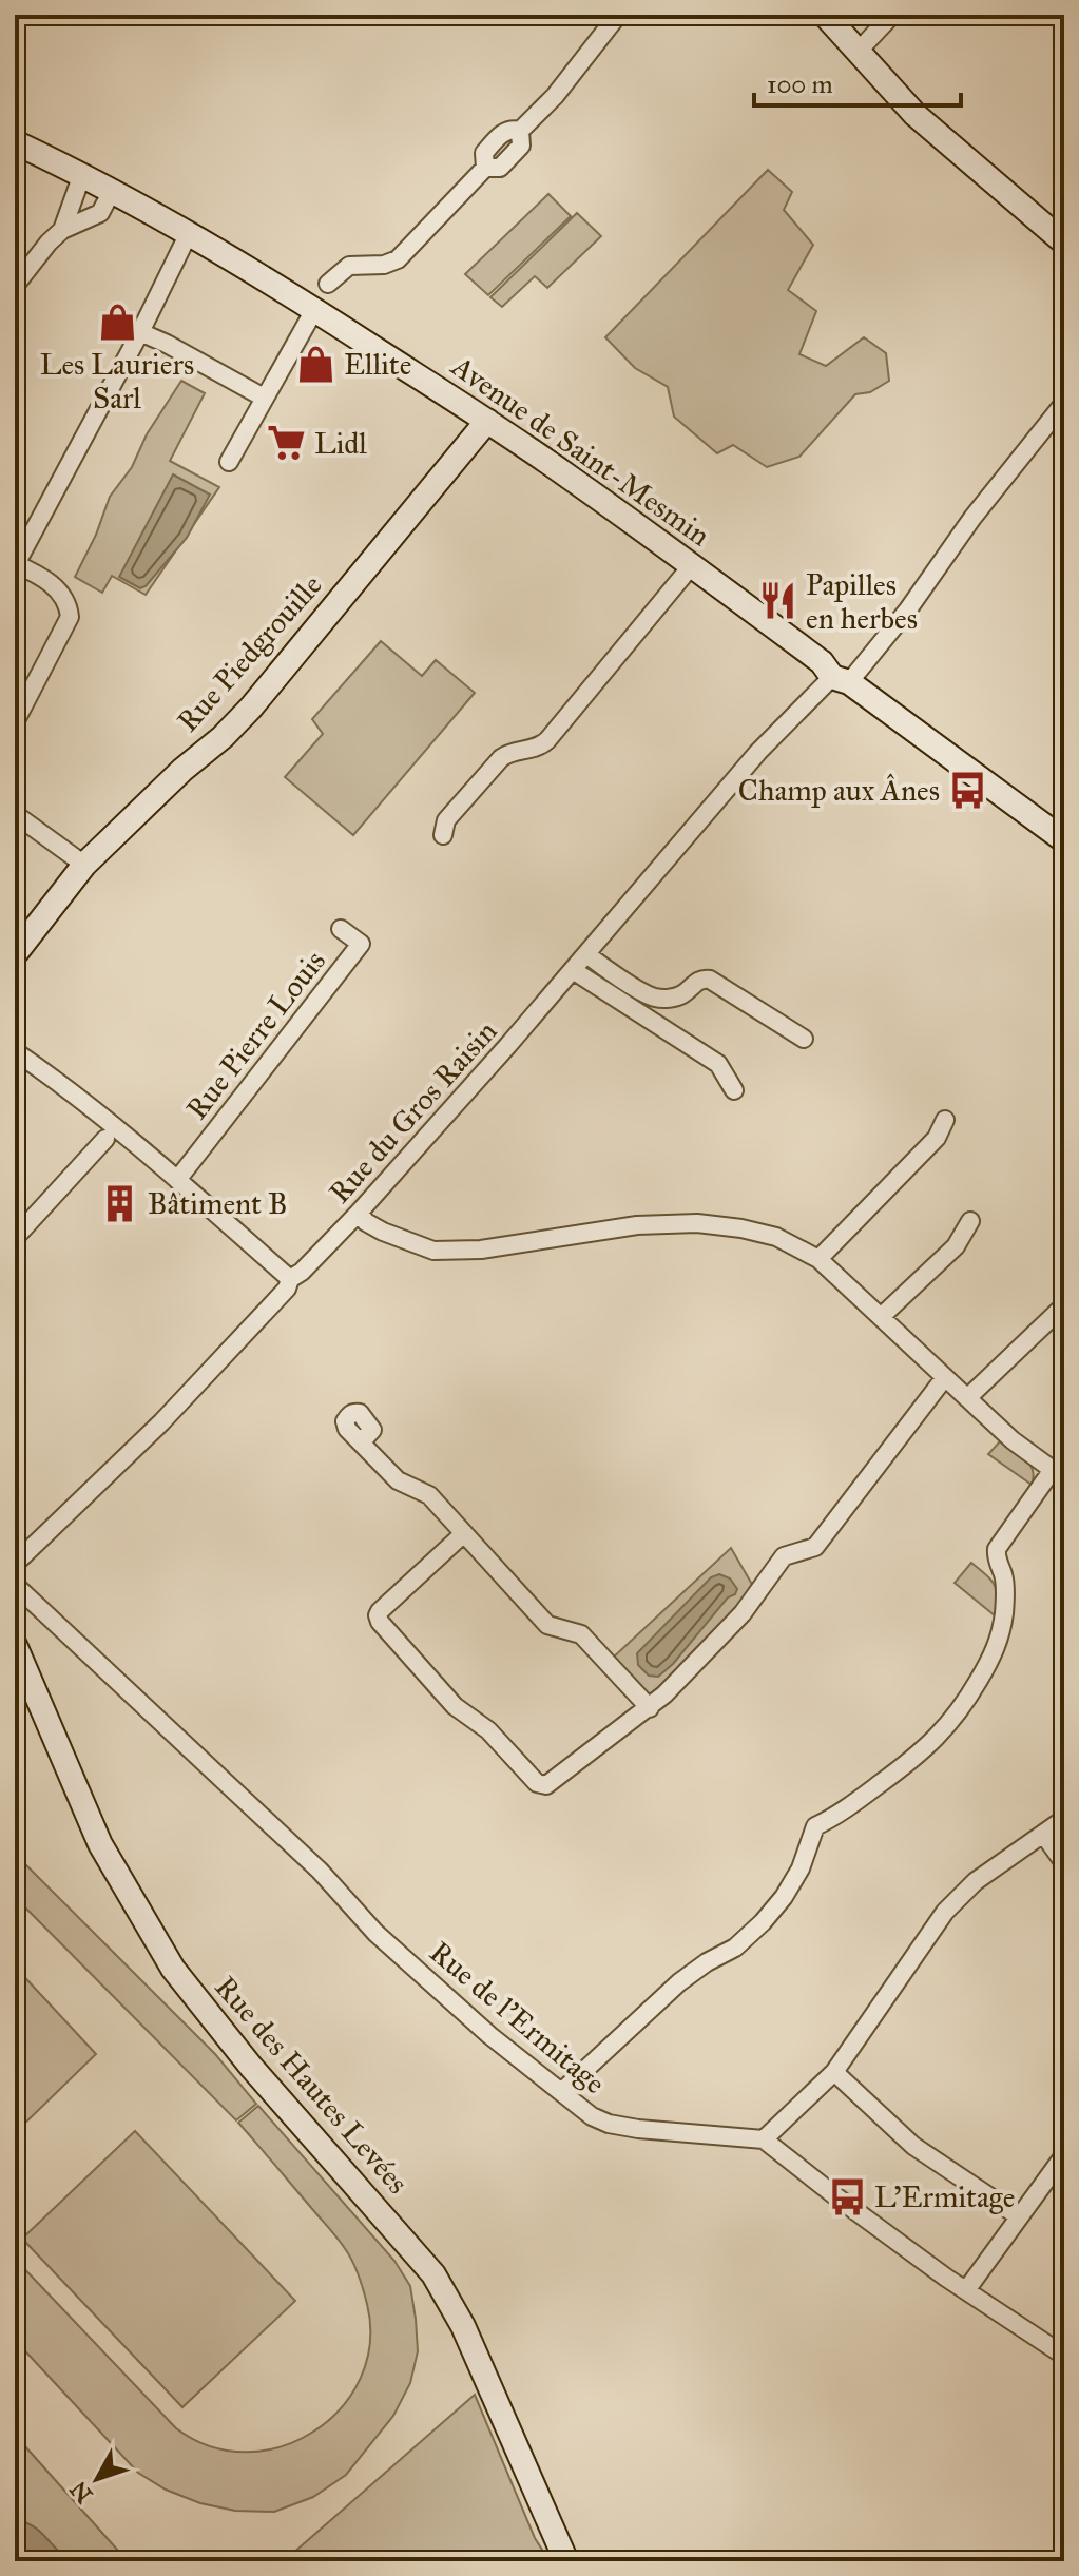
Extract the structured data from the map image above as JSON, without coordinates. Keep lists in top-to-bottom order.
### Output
{
  "streets": {
    "street": [
      "Avenue de Saint-Mesmin",
      "Rue Piedgrouille",
      "Rue Pierre Louis",
      "Rue du Gros Raisin",
      "Rue de l'Ermitage",
      "Rue des Hautes Levées"
    ]
  },
  "crossings": [
    ["Avenue de Saint-Mesmin", "Rue Piedgrouille"],
    ["Avenue de Saint-Mesmin", "Rue du Gros Raisin"]
  ],
  "places": {
    "shop": ["Les Lauriers Sarl", "Ellite"],
    "supermarket": ["Lidl"],
    "restaurant": ["Papilles en herbes"],
    "bus stop": ["Champ aux Ânes", "L'Ermitage"],
    "building": ["Bâtiment B"]
  },
  "scale_bar": "100 m",
  "north": "bottom left"
}
